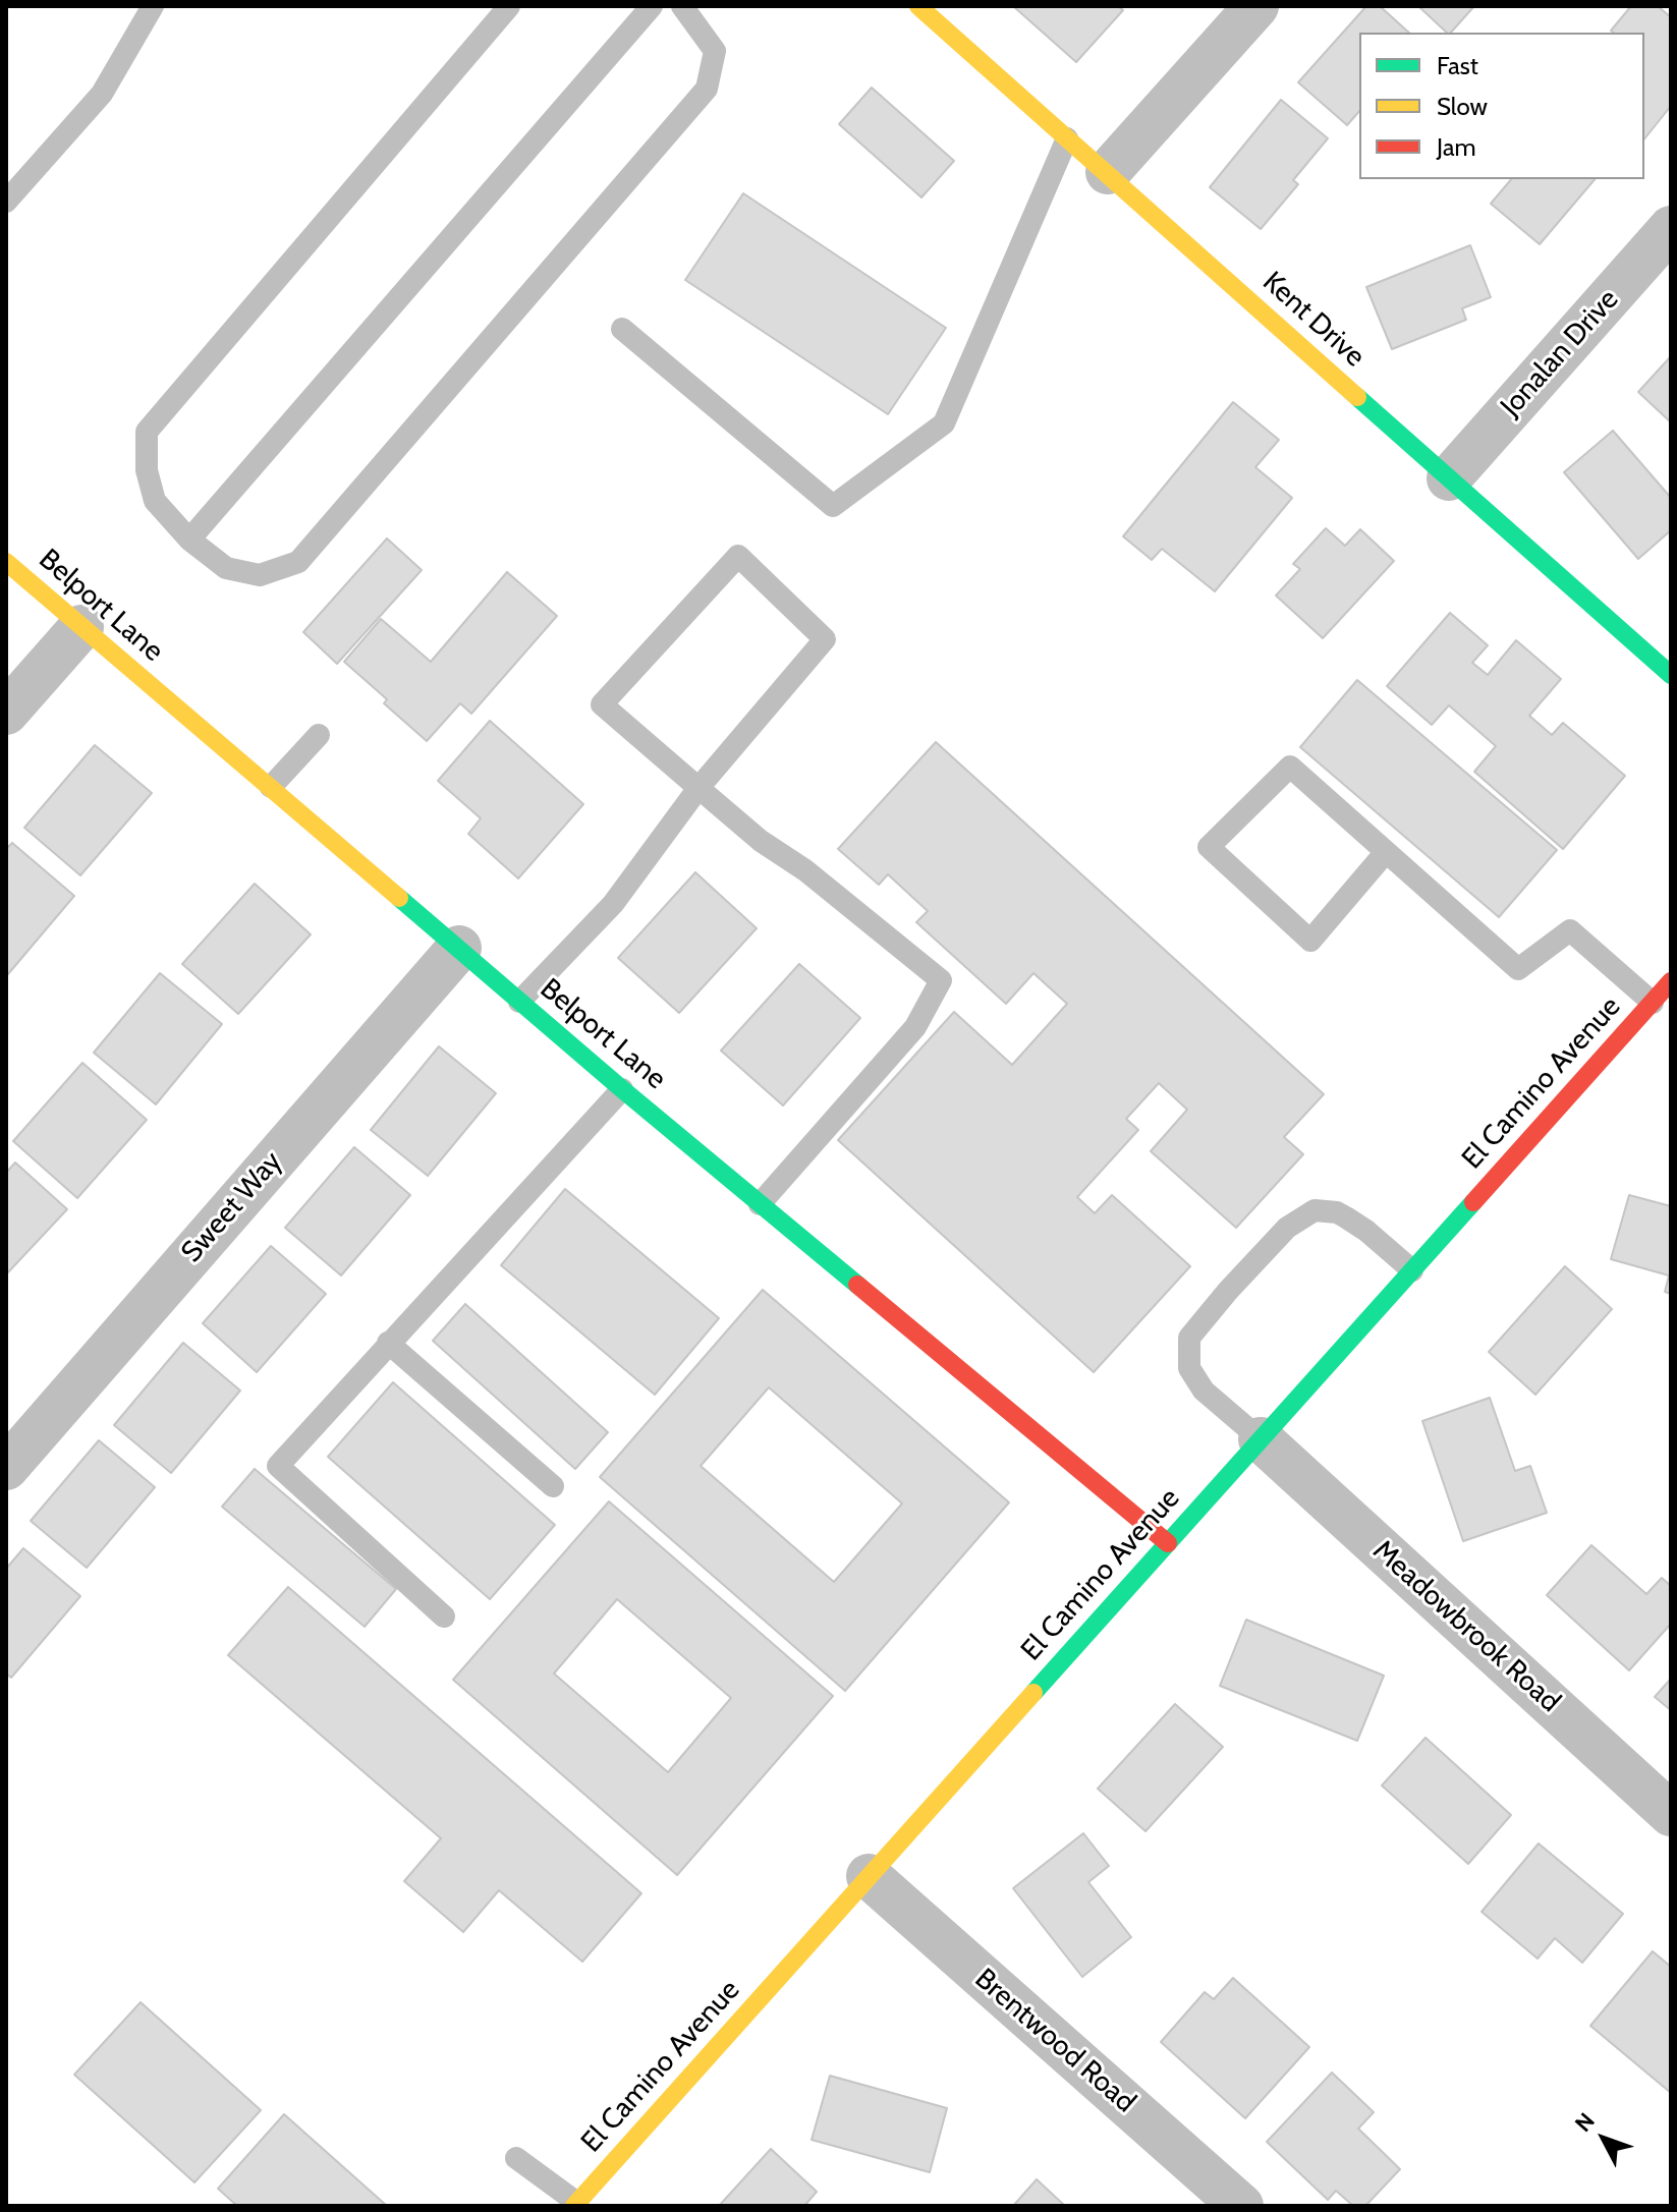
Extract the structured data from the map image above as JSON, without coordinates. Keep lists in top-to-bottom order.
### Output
{
  "streets": {
    "street": [
      "Kent Drive",
      "Jonalan Drive",
      "Belport Lane",
      "El Camino Avenue",
      "Sweet Way",
      "Meadowbrook Road",
      "Brentwood Road"
    ]
  },
  "crossings": [
    ["Kent Drive", "Jonalan Drive"],
    ["Belport Lane", "El Camino Avenue"],
    ["Belport Lane", "Sweet Way"],
    ["El Camino Avenue", "Meadowbrook Road"],
    ["El Camino Avenue", "Brentwood Road"]
  ],
  "legend": ["Fast", "Slow", "Jam"],
  "north": "top left"
}
